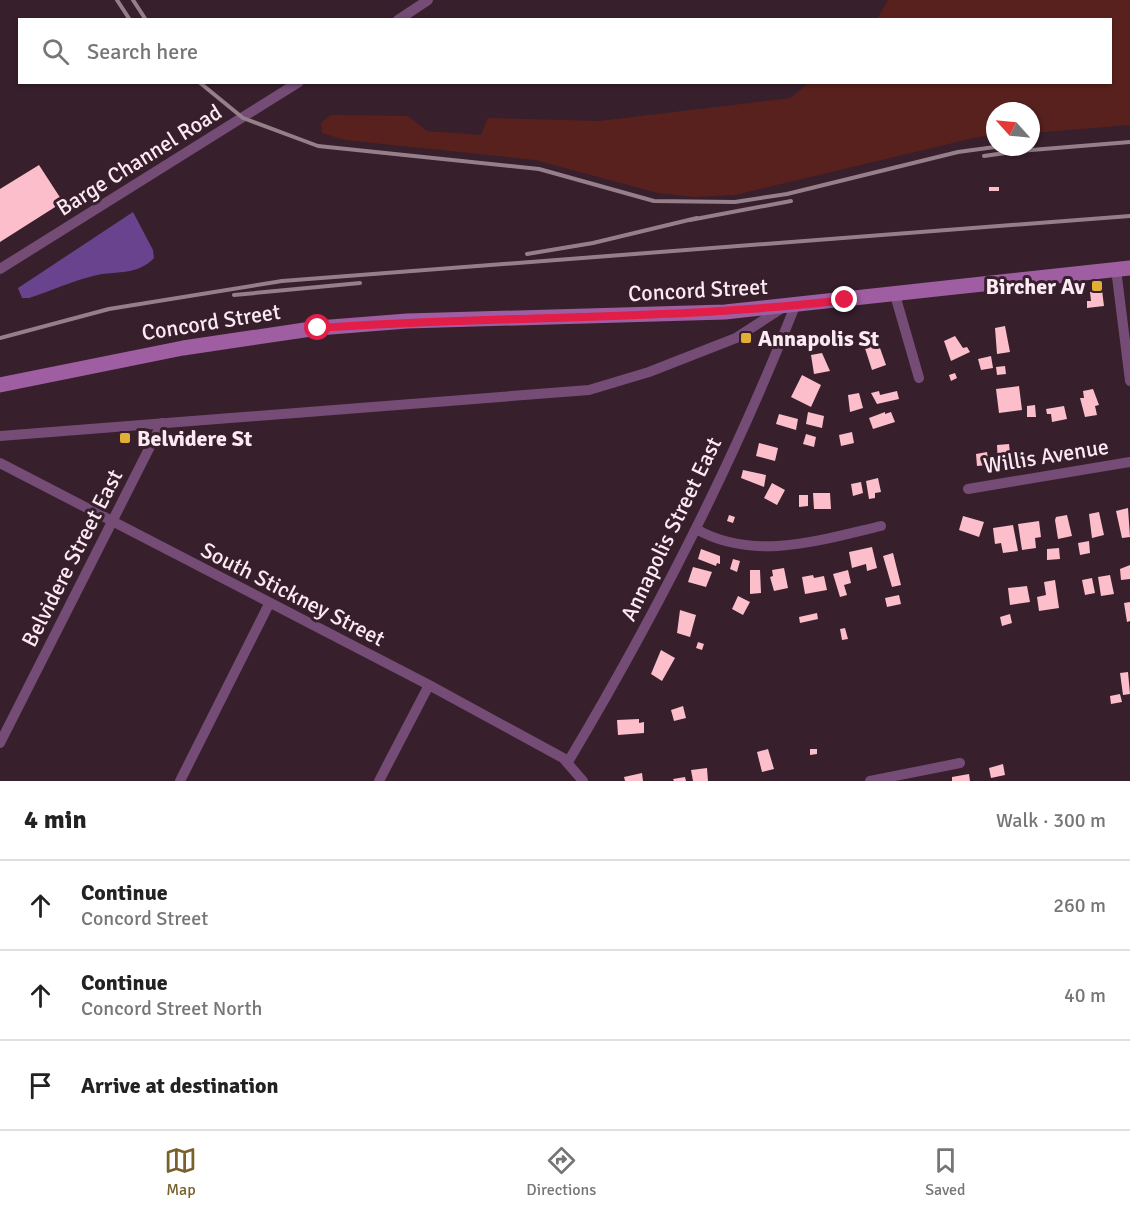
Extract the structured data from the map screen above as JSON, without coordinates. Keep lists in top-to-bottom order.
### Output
{
  "streets": {
    "main road": ["Concord Street"],
    "street": [
      "Barge Channel Road",
      "Willis Avenue",
      "Annapolis Street East",
      "Belvidere Street East",
      "South Stickney Street"
    ]
  },
  "crossings": [
    ["Concord Street", "Annapolis Street East"],
    ["Concord Street", "Belvidere Street East"],
    ["Annapolis Street East", "South Stickney Street"],
    ["Belvidere Street East", "South Stickney Street"]
  ],
  "places": {
    "transit": ["Bircher Av", "Annapolis St", "Belvidere St"]
  },
  "north": "top left",
  "page": {
    "search": "Search here",
    "heading": ["4 min", "Walk · 300 m"],
    "list": [
      ["Continue", "Concord Street", "260 m"],
      ["Continue", "Concord Street North", "40 m"],
      "Arrive at destination"
    ],
    "nav": ["Map", "Directions", "Saved"]
  }
}
